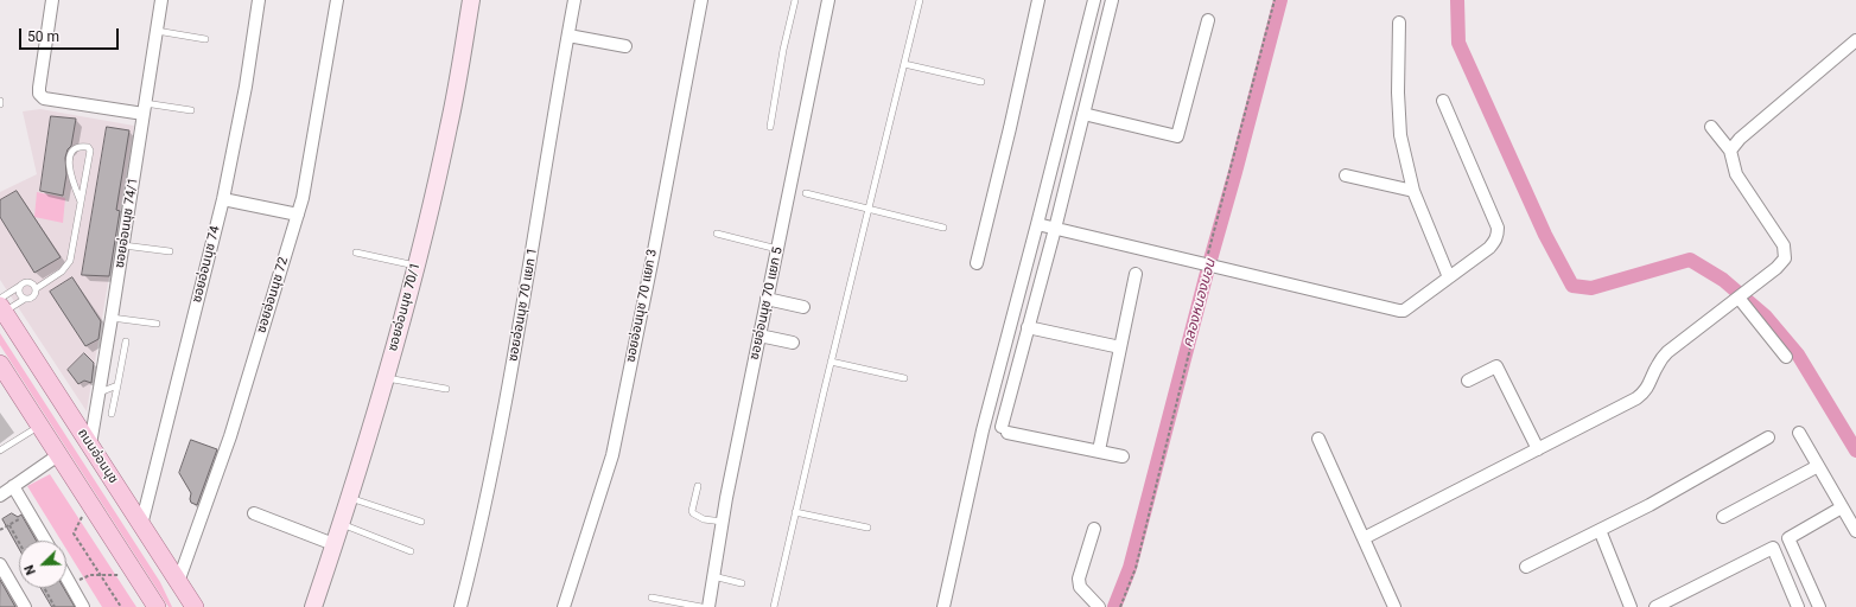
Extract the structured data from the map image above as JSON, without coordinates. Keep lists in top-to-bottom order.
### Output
{
  "streets": {
    "main road": ["ถนนอ่อนนุช"],
    "street": [
      "ซอยอ่อนนุช 74/1",
      "ซอยอ่อนนุช 74",
      "ซอยอ่อนนุช 72",
      "ซอยอ่อนนุช 70 แยก 5",
      "ซอยอ่อนนุช 70 แยก 1",
      "ซอยอ่อนนุช 70 แยก 3",
      "ซอยอ่อนนุช 70/1"
    ]
  },
  "crossings": [
    ["ซอยอ่อนนุช 74/1", "ถนนอ่อนนุช"],
    ["ซอยอ่อนนุช 74", "ถนนอ่อนนุช"],
    ["ซอยอ่อนนุช 72", "ถนนอ่อนนุช"]
  ],
  "water": ["คลองหนองบอน"],
  "scale_bar": "50 m",
  "north": "bottom left"
}
